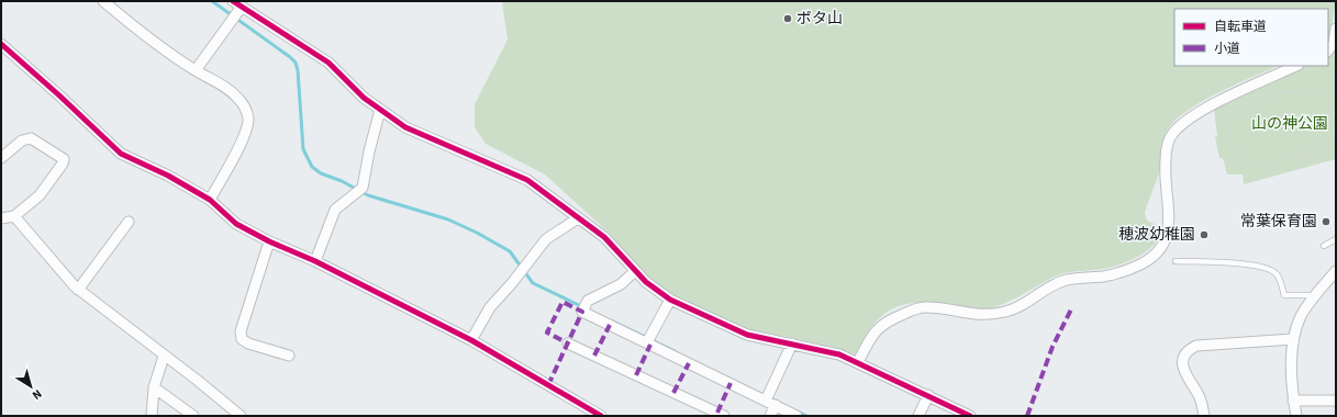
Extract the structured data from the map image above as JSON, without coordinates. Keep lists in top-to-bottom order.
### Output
{
  "parks": ["山の神公園"],
  "places": ["ボタ山", "常葉保育園", "穂波幼稚園"],
  "legend": ["自転車道", "小道"],
  "north": "bottom right"
}
